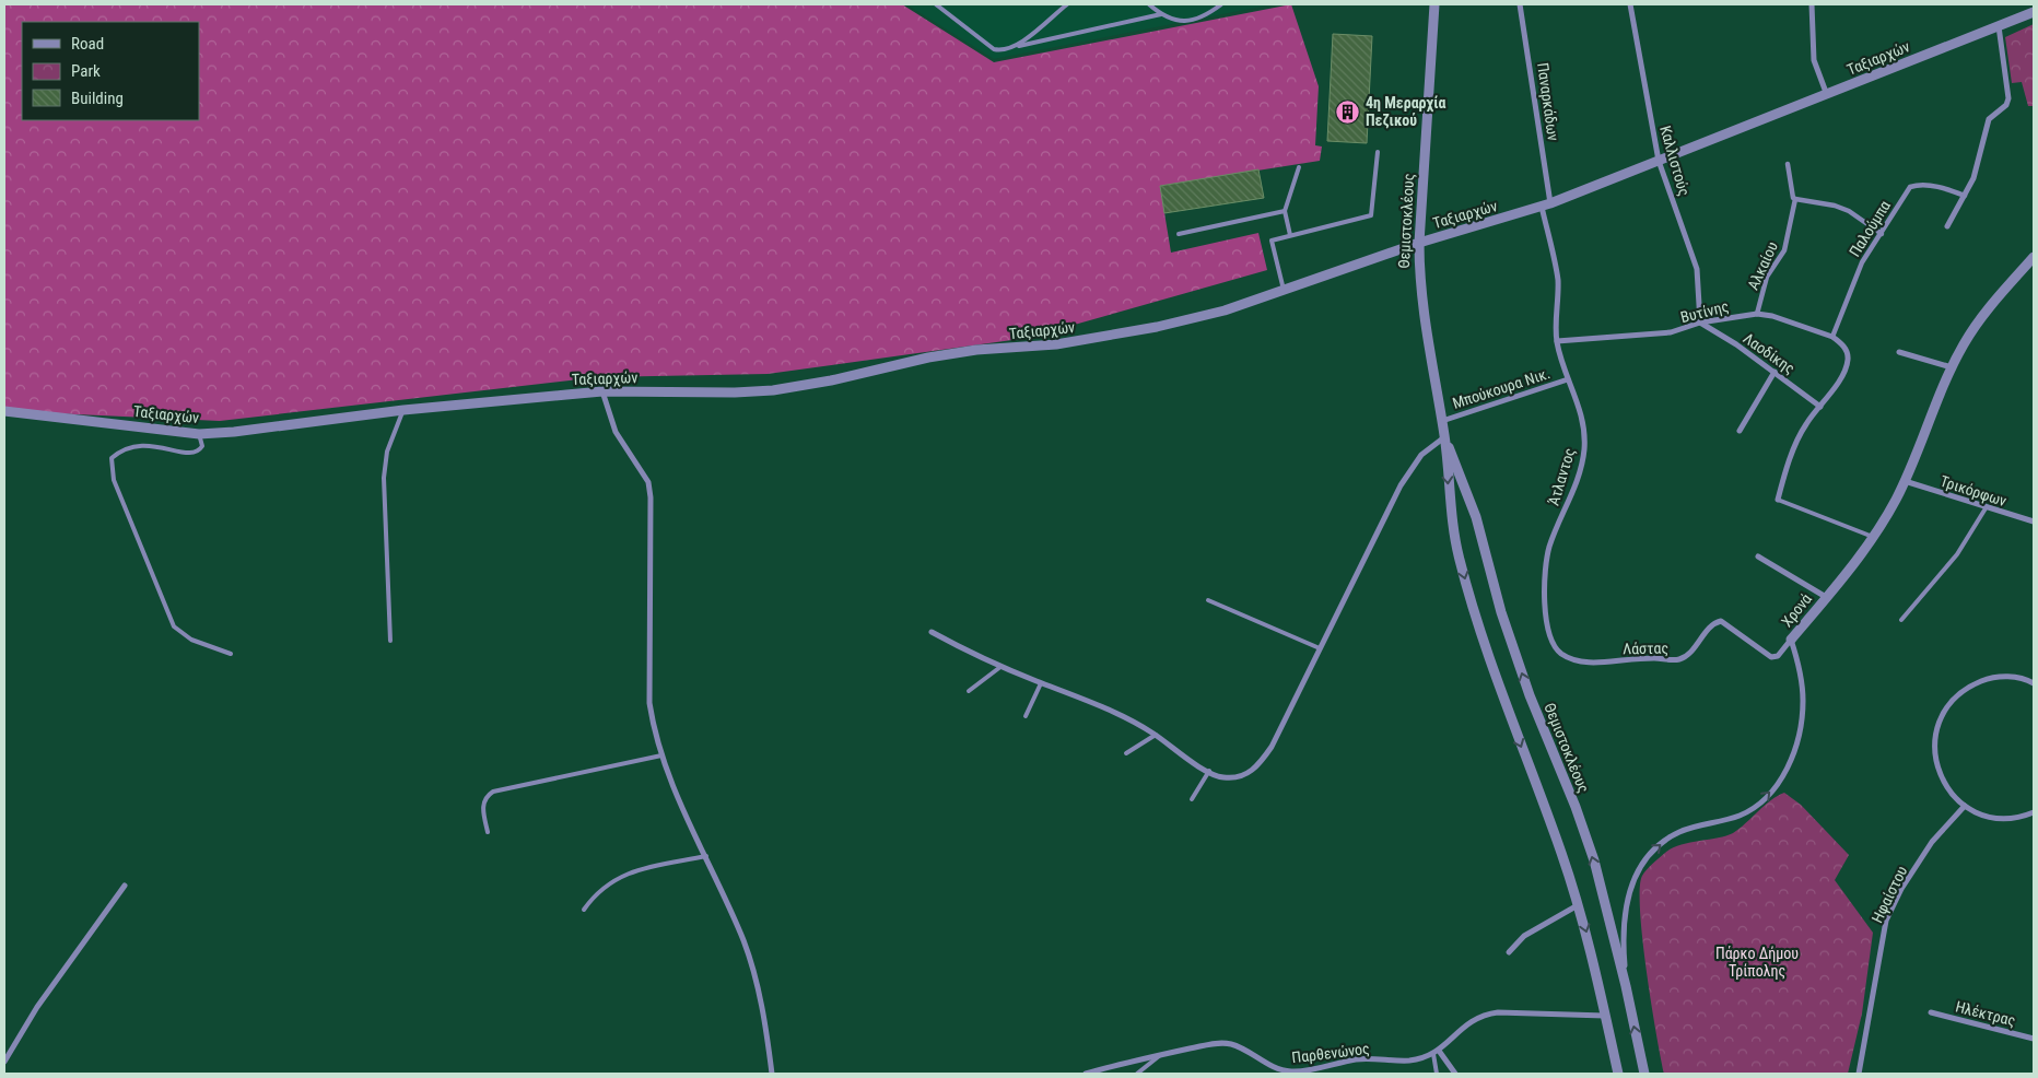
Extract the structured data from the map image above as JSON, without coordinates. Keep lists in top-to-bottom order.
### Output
{
  "streets": {
    "street": [
      "Ταξιαρχών",
      "Παναρκάδων",
      "Καλλιστούς",
      "Θεμιστοκλέους",
      "Παλούμπα",
      "Αλκαίου",
      "Βυτίνης",
      "Λαοδίκης",
      "Μπούκουρα Νικ.",
      "Άτλαντος",
      "Τρικόρφων",
      "Χρονά",
      "Λάστας",
      "Ηφαίστου",
      "Ηλέκτρας",
      "Παρθενώνος"
    ]
  },
  "crossings": [
    ["Ταξιαρχών", "Παναρκάδων"],
    ["Ταξιαρχών", "Καλλιστούς"],
    ["Ταξιαρχών", "Θεμιστοκλέους"],
    ["Ταξιαρχών", "Άτλαντος"],
    ["Παναρκάδων", "Άτλαντος"],
    ["Καλλιστούς", "Βυτίνης"],
    ["Καλλιστούς", "Λαοδίκης"],
    ["Θεμιστοκλέους", "Μπούκουρα Νικ."],
    ["Θεμιστοκλέους", "Χρονά"],
    ["Παλούμπα", "Βυτίνης"],
    ["Αλκαίου", "Βυτίνης"],
    ["Βυτίνης", "Λαοδίκης"],
    ["Βυτίνης", "Άτλαντος"],
    ["Μπούκουρα Νικ.", "Άτλαντος"],
    ["Άτλαντος", "Λάστας"],
    ["Τρικόρφων", "Χρονά"],
    ["Χρονά", "Λάστας"]
  ],
  "one_way": ["Χρονά"],
  "parks": ["Πάρκο Δήμου Τρίπολης"],
  "places": {
    "building": ["4η Μεραρχία Πεζικού"]
  },
  "legend": ["Road", "Park", "Building"]
}
